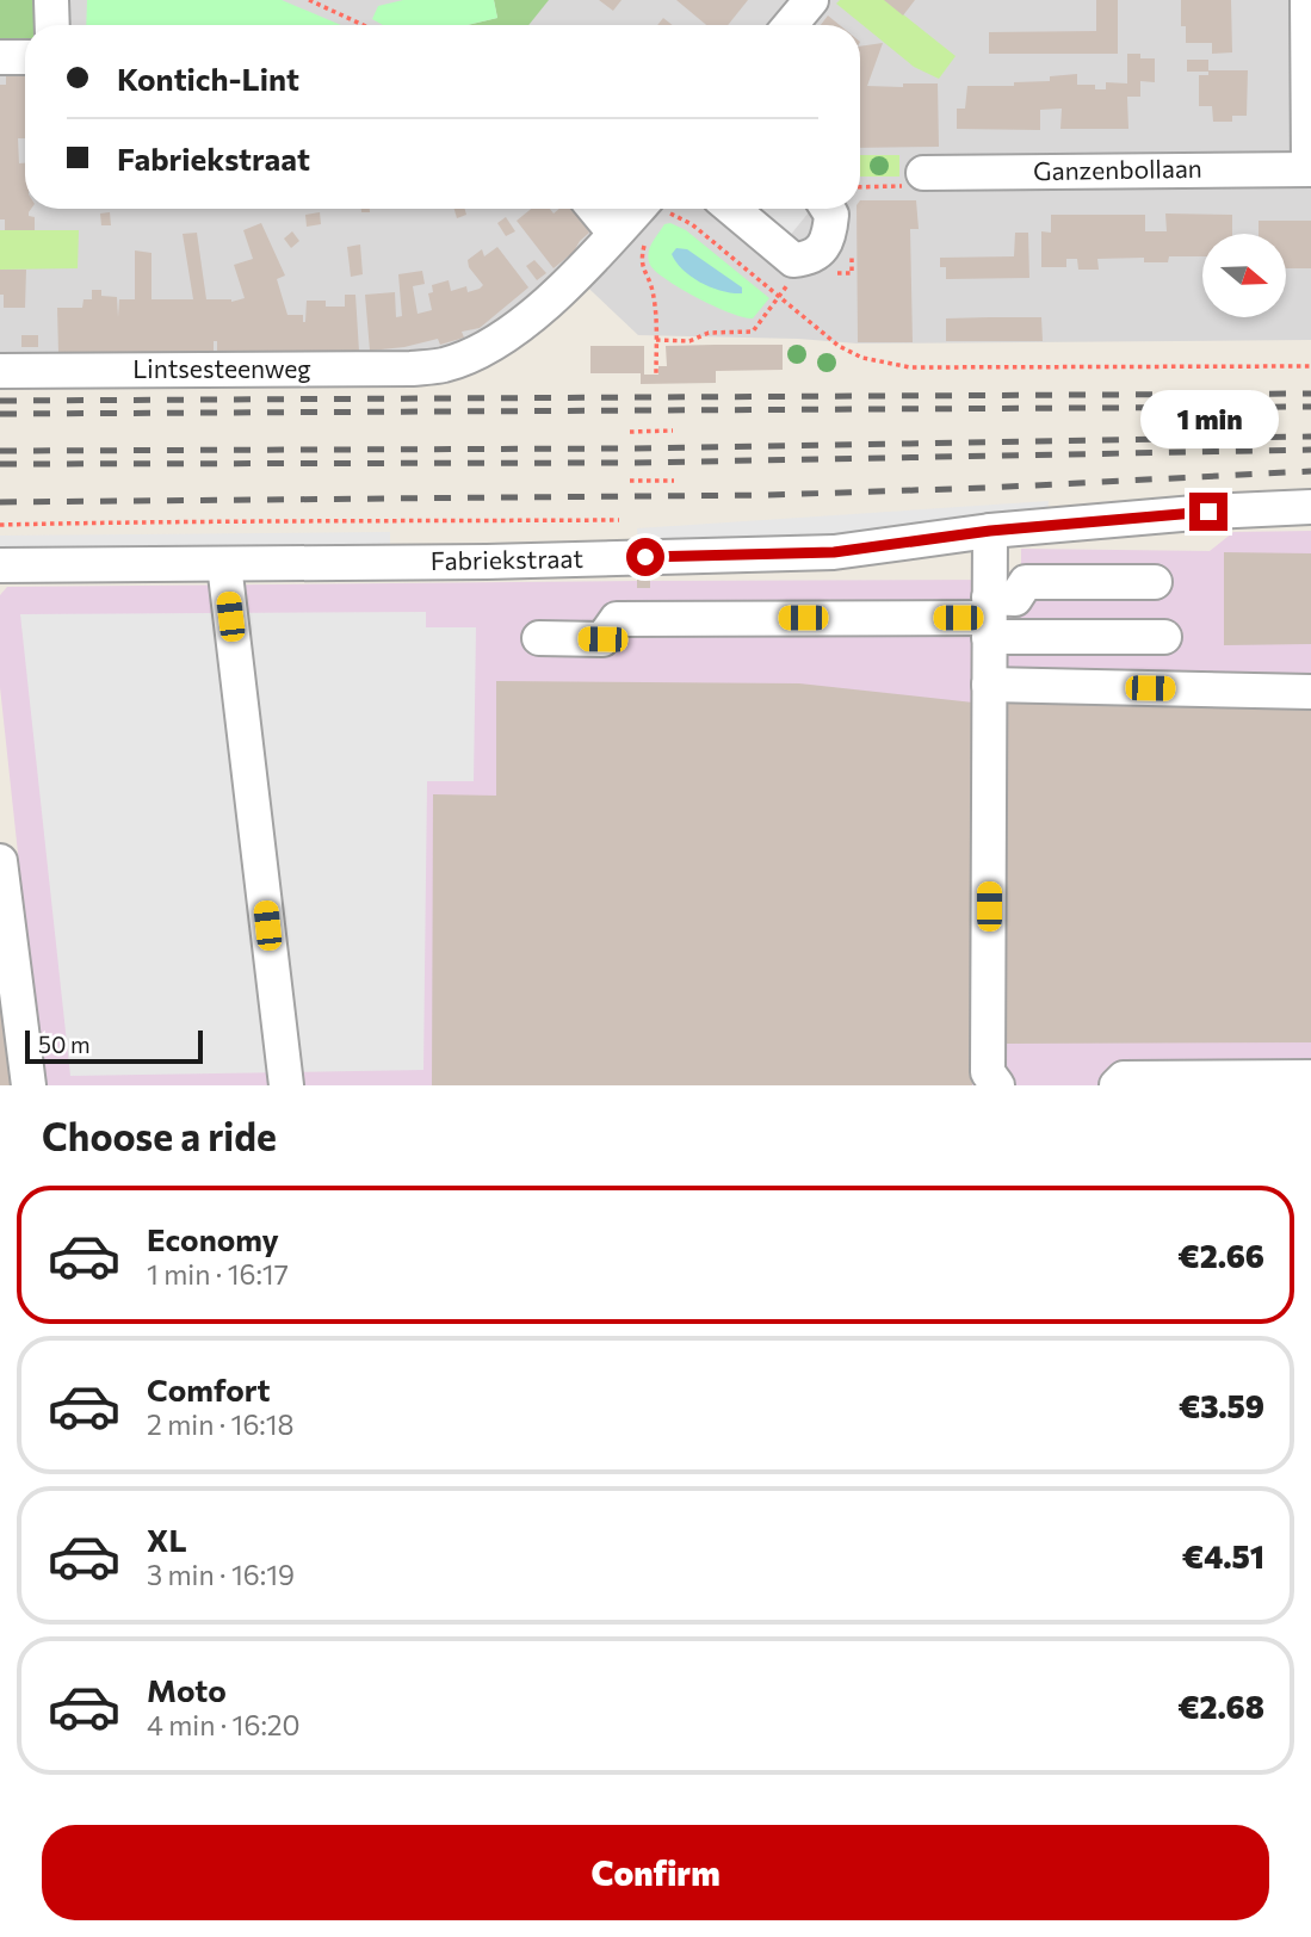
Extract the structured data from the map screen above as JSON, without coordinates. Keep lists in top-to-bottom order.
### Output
{
  "streets": {
    "street": ["Ganzenbollaan", "Lintsesteenweg", "Fabriekstraat"]
  },
  "scale_bar": "50 m",
  "north": "right",
  "page": {
    "banner": ["Kontich-Lint", "Fabriekstraat"],
    "bubble": "1 min",
    "scale": "50 m",
    "heading": "Choose a ride",
    "list": [
      {
        "name": "Economy",
        "note": "1 min · 16:17",
        "value": "€2.66"
      },
      {
        "name": "Comfort",
        "note": "2 min · 16:18",
        "value": "€3.59"
      },
      {
        "name": "XL",
        "note": "3 min · 16:19",
        "value": "€4.51"
      },
      {
        "name": "Moto",
        "note": "4 min · 16:20",
        "value": "€2.68"
      }
    ],
    "buttons": "Confirm"
  }
}
